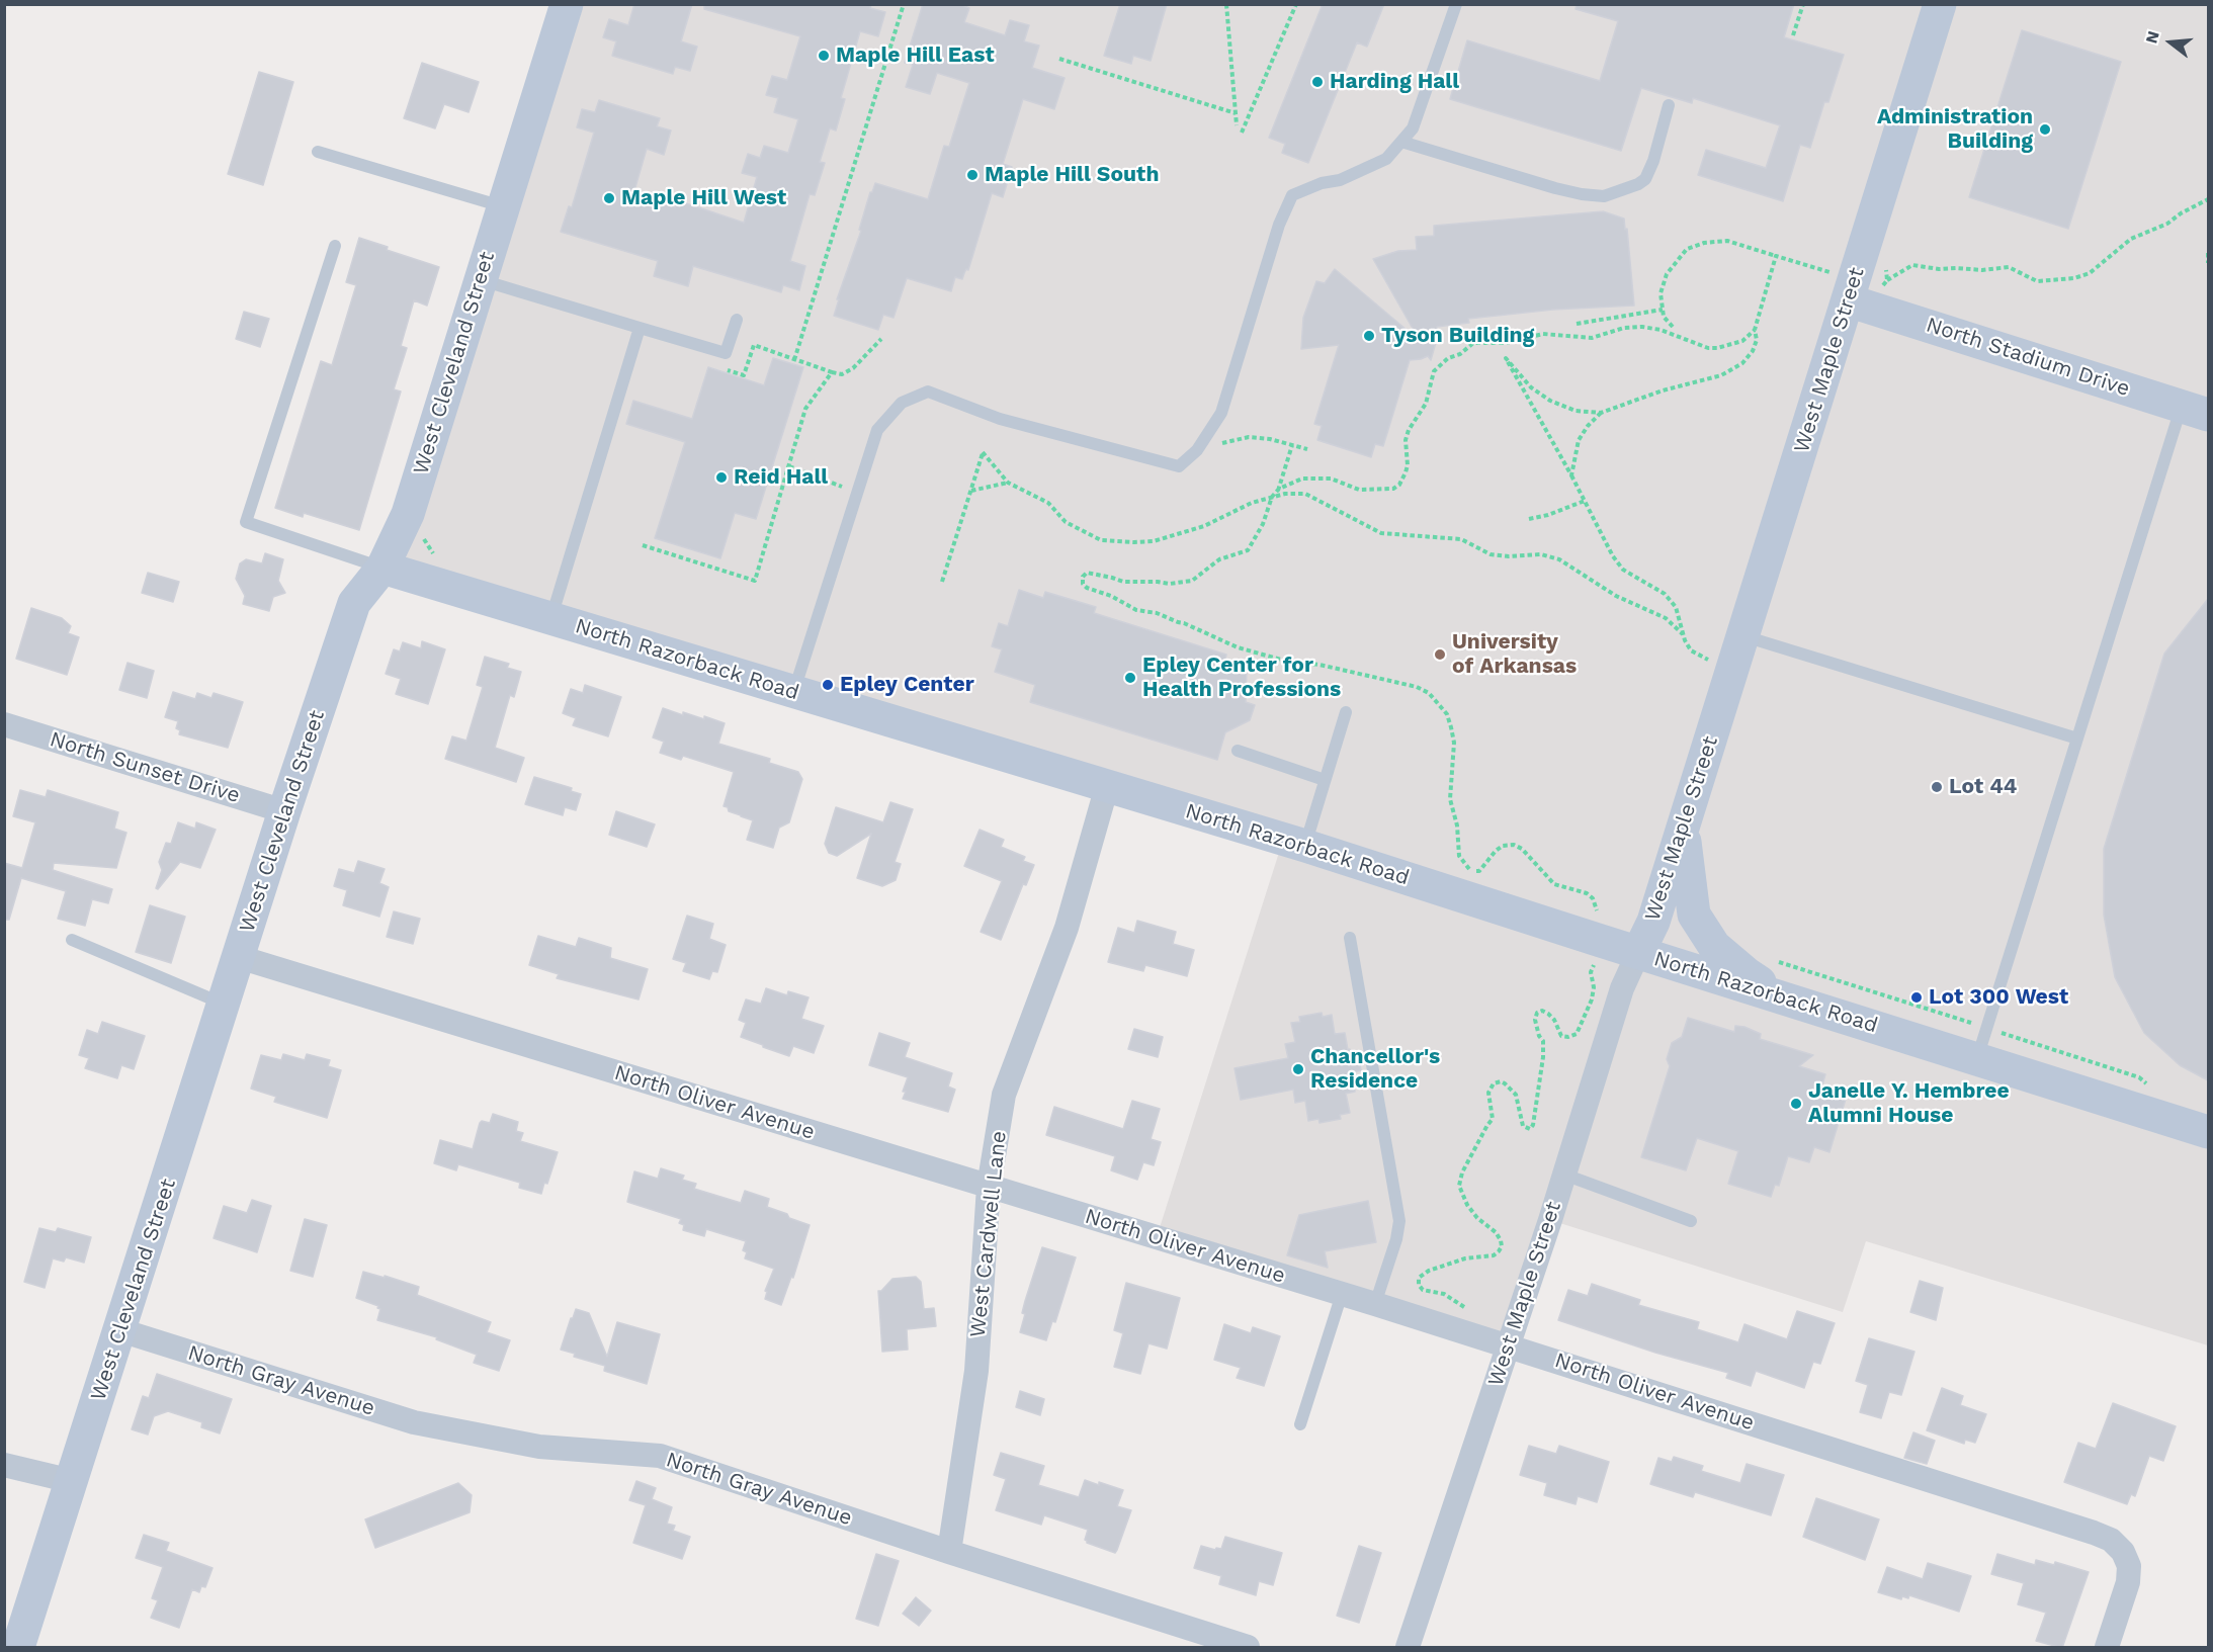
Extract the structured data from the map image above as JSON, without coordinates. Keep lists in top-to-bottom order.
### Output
{
  "streets": {
    "street": [
      "North Stadium Drive",
      "West Maple Street",
      "West Cleveland Street",
      "North Razorback Road",
      "North Sunset Drive",
      "North Oliver Avenue",
      "West Cardwell Lane",
      "North Gray Avenue"
    ]
  },
  "crossings": [
    ["North Stadium Drive", "West Maple Street"],
    ["West Maple Street", "North Razorback Road"],
    ["West Maple Street", "North Oliver Avenue"],
    ["West Cleveland Street", "North Razorback Road"],
    ["West Cleveland Street", "North Sunset Drive"],
    ["West Cleveland Street", "North Oliver Avenue"],
    ["West Cleveland Street", "North Gray Avenue"],
    ["North Razorback Road", "West Cardwell Lane"],
    ["North Oliver Avenue", "West Cardwell Lane"],
    ["West Cardwell Lane", "North Gray Avenue"]
  ],
  "places": [
    "Maple Hill East",
    "Harding Hall",
    "Administration Building",
    "Maple Hill South",
    "Maple Hill West",
    "Tyson Building",
    "Reid Hall",
    "University of Arkansas",
    "Epley Center for Health Professions",
    "Epley Center",
    "Lot 44",
    "Lot 300 West",
    "Chancellor's Residence",
    "Janelle Y. Hembree Alumni House"
  ],
  "north": "left"
}
